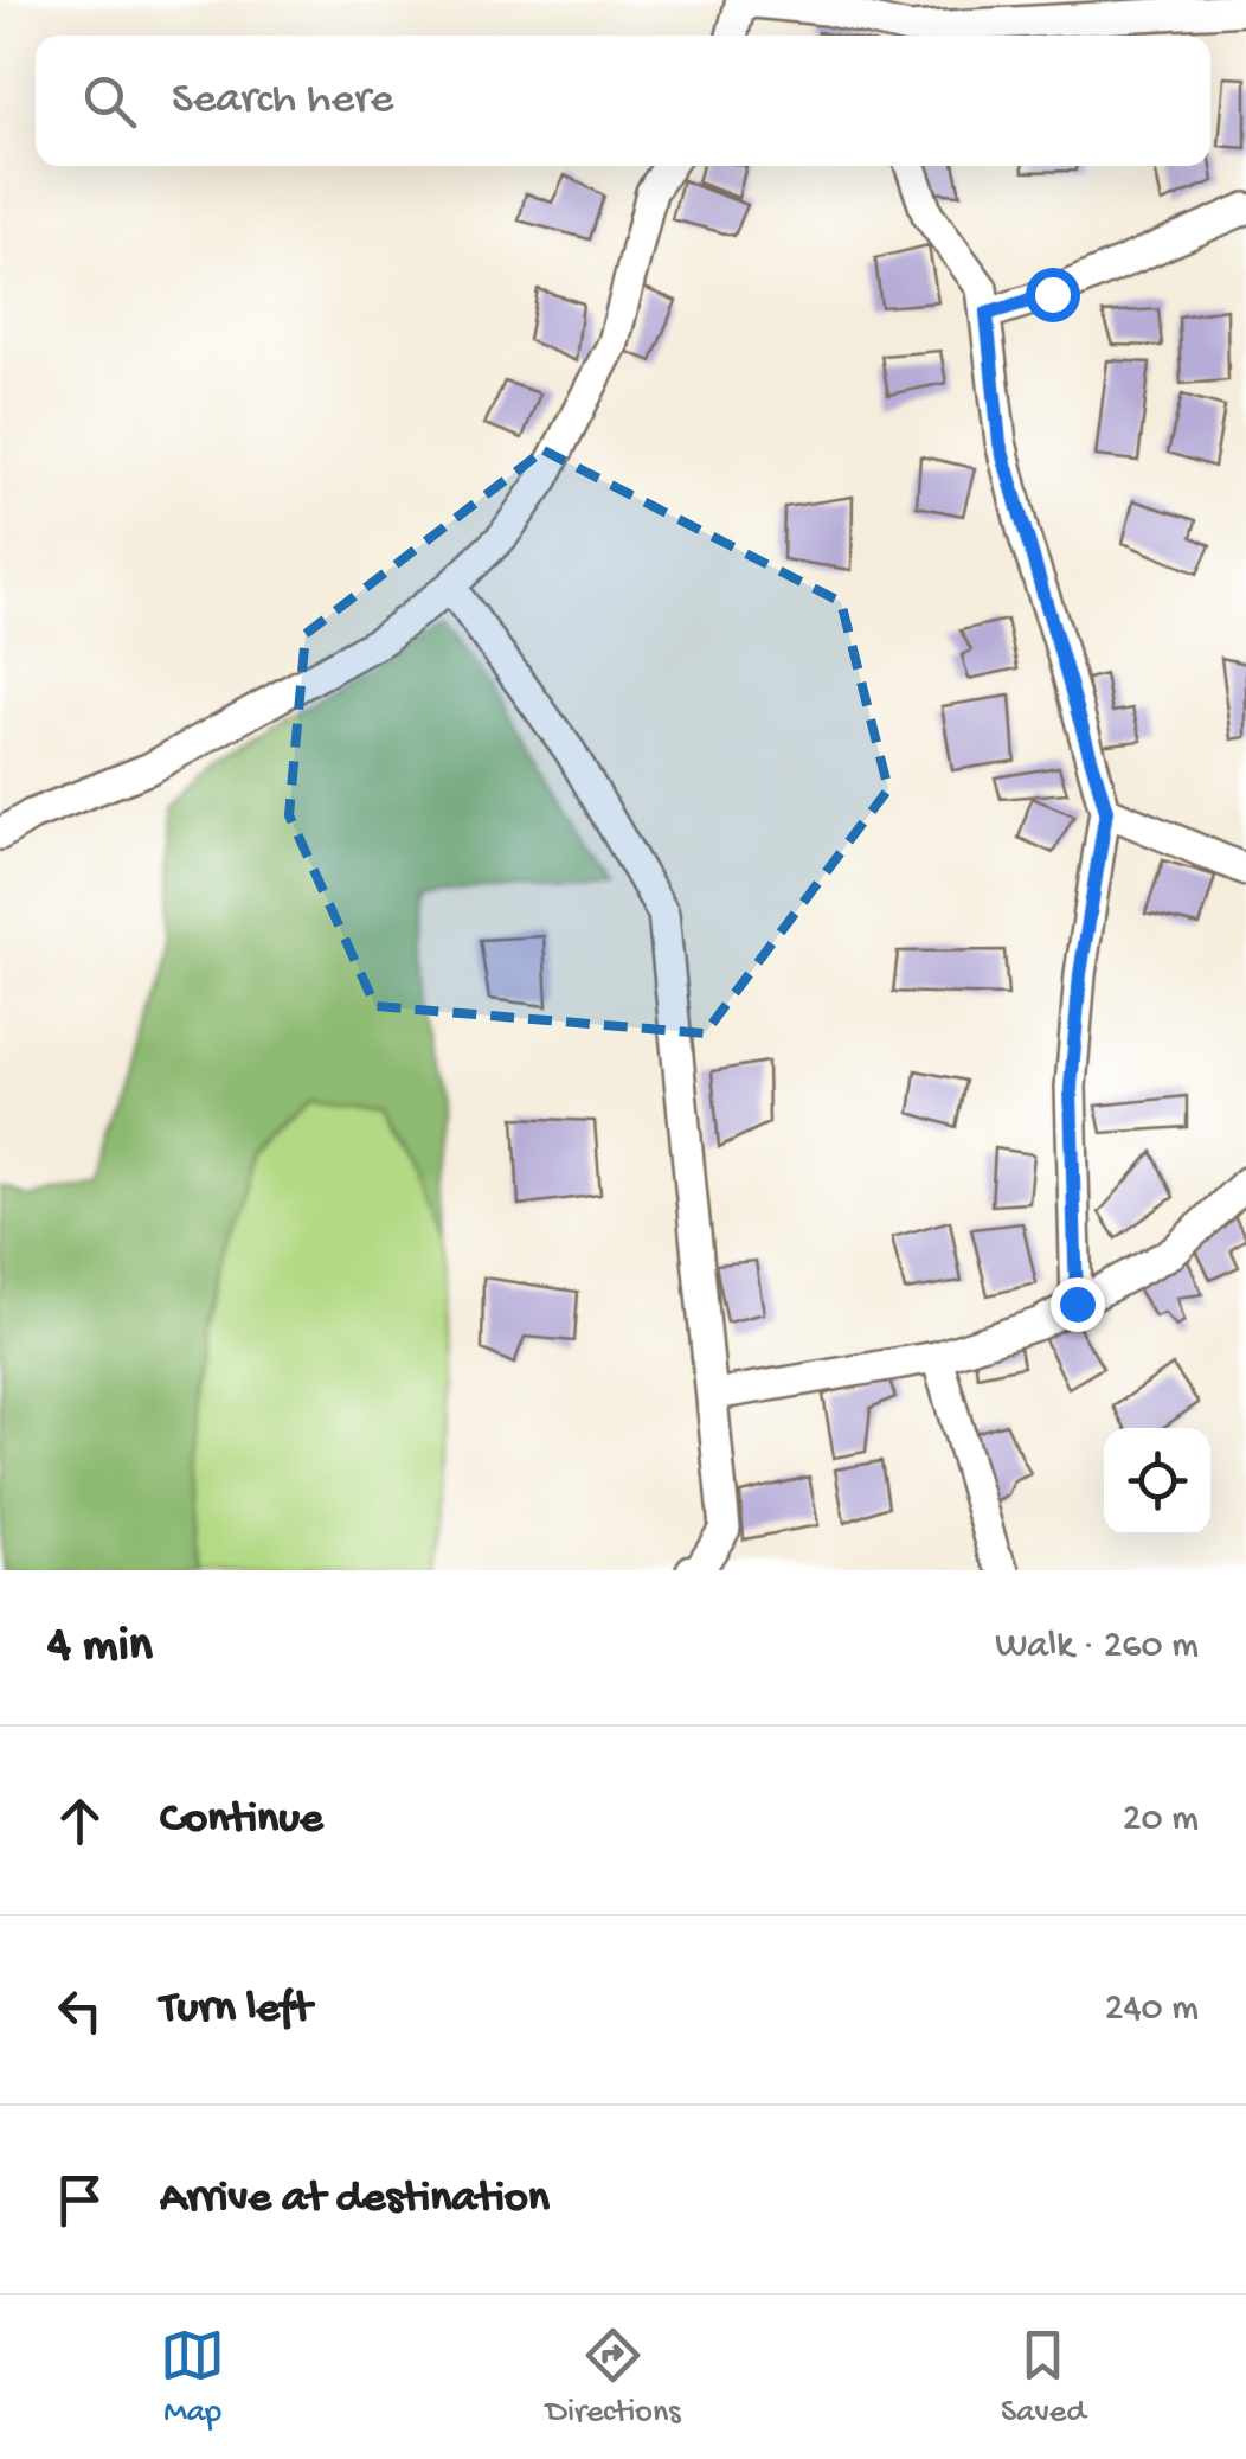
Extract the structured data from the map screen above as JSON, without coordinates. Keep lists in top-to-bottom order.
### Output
{
  "page": {
    "search": "Search here",
    "heading": ["4 min", "Walk · 260 m"],
    "list": [
      ["Continue", "20 m"],
      ["Turn left", "240 m"],
      "Arrive at destination"
    ],
    "nav": ["Map", "Directions", "Saved"]
  }
}
